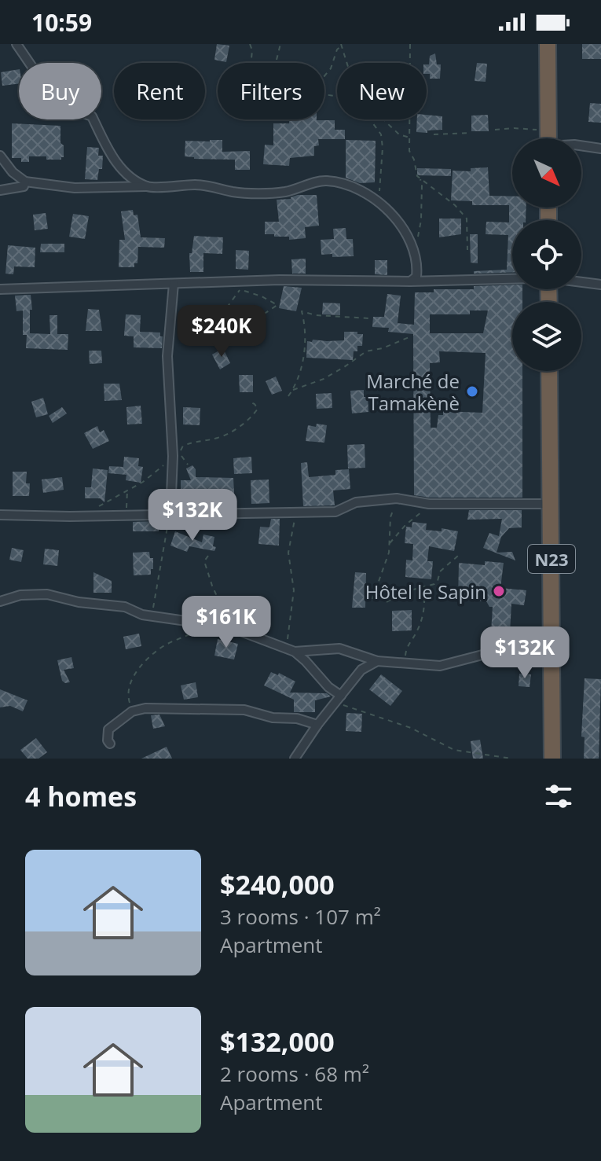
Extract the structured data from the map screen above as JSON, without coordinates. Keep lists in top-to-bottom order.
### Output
{
  "streets": {
    "highway": ["N23"]
  },
  "places": ["Marché de Tamakènè", "Hôtel le Sapin"],
  "north": "bottom right",
  "page": {
    "status": "10:59",
    "chip": [
      "Buy",
      "Rent",
      "Filters",
      "New"
    ],
    "price": [
      "$240K",
      "$132K",
      "$161K",
      "$132K"
    ],
    "heading": "4 homes",
    "list": [
      {
        "name": "$240,000",
        "note": "3 rooms · 107 m² · Apartment"
      },
      {
        "name": "$132,000",
        "note": "2 rooms · 68 m² · Apartment"
      }
    ]
  }
}
